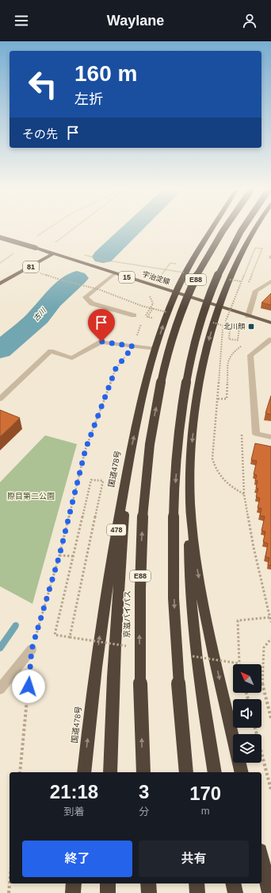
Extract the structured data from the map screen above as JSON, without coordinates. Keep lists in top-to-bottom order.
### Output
{
  "streets": {
    "highway": [
      "E88",
      "国道478号",
      "478",
      "京滋バイパス"
    ],
    "main road": ["81", "15", "宇治淀線"]
  },
  "crossings": [
    ["81", "宇治淀線"],
    ["宇治淀線", "国道478号"]
  ],
  "water": ["古川"],
  "parks": ["際目第二公園"],
  "places": {
    "transit": ["北川顔"]
  },
  "north": "top left",
  "page": {
    "header": "Waylane",
    "turn": ["160 m", "左折"],
    "then": "その先",
    "eta": [
      "21:18",
      "到着",
      "3",
      "分",
      "170",
      "m"
    ],
    "buttons": ["終了", "共有"]
  }
}
